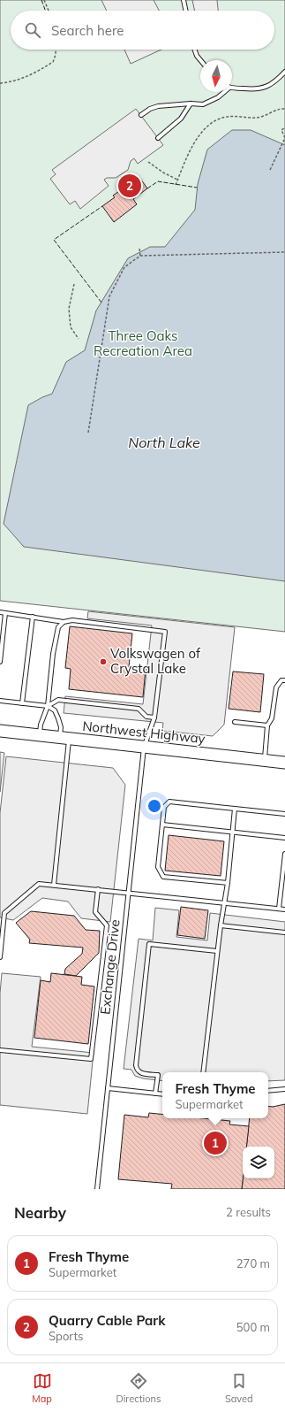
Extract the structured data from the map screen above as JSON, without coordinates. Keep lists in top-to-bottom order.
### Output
{
  "streets": {
    "main road": ["Northwest Highway"],
    "lane": ["Exchange Drive"]
  },
  "crossings": [
    ["Northwest Highway", "Exchange Drive"]
  ],
  "water": ["North Lake"],
  "parks": ["Three Oaks Recreation Area"],
  "places": ["Volkswagen of Crystal Lake"],
  "north": "bottom",
  "page": {
    "search": "Search here",
    "pins": ["2", "1"],
    "popup": ["Fresh Thyme", "Supermarket"],
    "heading": ["Nearby", "2 results"],
    "list": [
      {
        "mark": "1",
        "name": "Fresh Thyme",
        "note": "Supermarket",
        "value": "270 m"
      },
      {
        "mark": "2",
        "name": "Quarry Cable Park",
        "note": "Sports",
        "value": "500 m"
      }
    ],
    "nav": ["Map", "Directions", "Saved"]
  }
}
